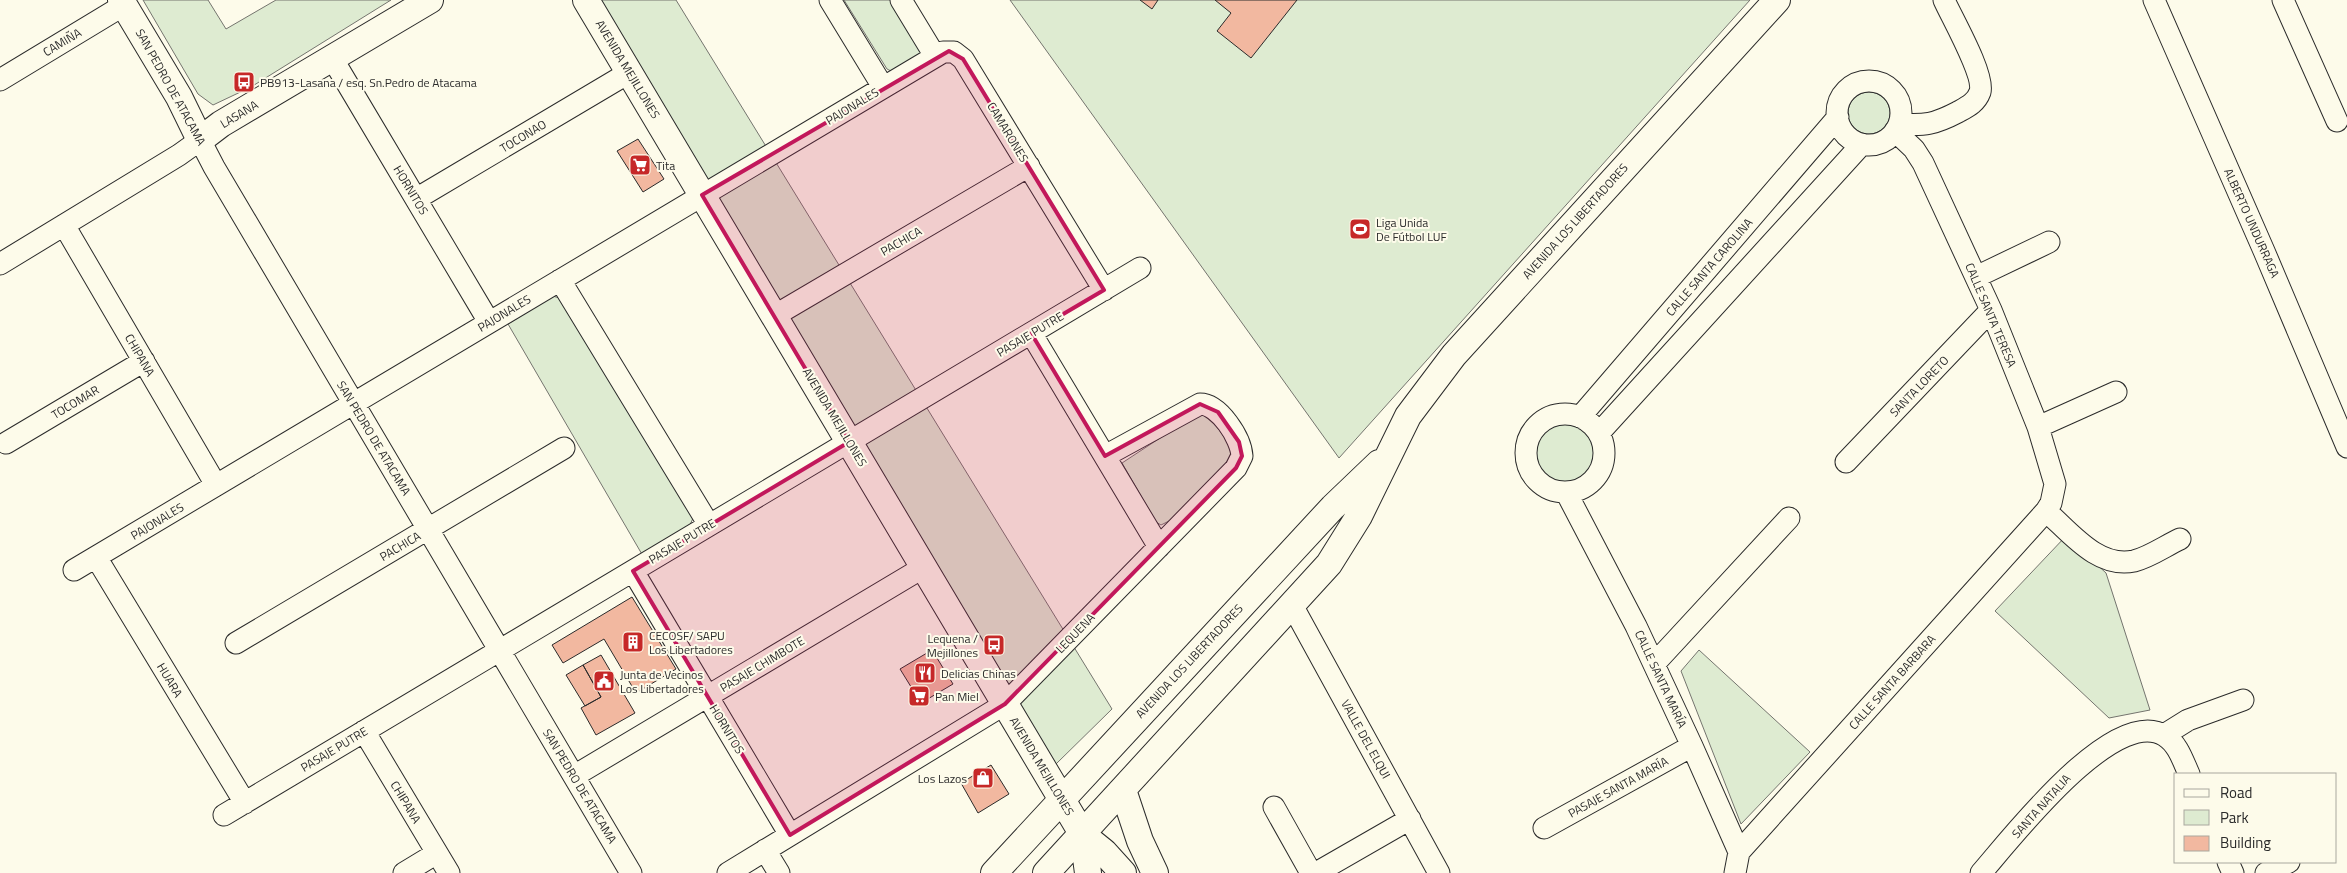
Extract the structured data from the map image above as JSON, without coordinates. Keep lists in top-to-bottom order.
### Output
{
  "streets": {
    "street": [
      "CAMIÑA",
      "AVENIDA MEJILLONES",
      "SAN PEDRO DE ATACAMA",
      "PAJONALES",
      "LASANA",
      "CAMARONES",
      "TOCONAO",
      "HORNITOS",
      "AVENIDA LOS LIBERTADORES",
      "ALBERTO UNDURRAGA",
      "PACHICA",
      "CALLE SANTA CAROLINA",
      "CALLE SANTA TERESA",
      "PASAJE PUTRE",
      "CHIPANA",
      "SANTA LORETO",
      "TOCOMAR",
      "LEQUENA",
      "PASAJE CHIMBOTE",
      "CALLE SANTA MARÍA",
      "HUARA",
      "CALLE SANTA BARBARA",
      "VALLE DEL ELQUI",
      "PASAJE SANTA MARÍA",
      "SANTA NATALIA"
    ]
  },
  "crossings": [
    ["CAMIÑA", "SAN PEDRO DE ATACAMA"],
    ["AVENIDA MEJILLONES", "PAJONALES"],
    ["AVENIDA MEJILLONES", "TOCONAO"],
    ["AVENIDA MEJILLONES", "AVENIDA LOS LIBERTADORES"],
    ["AVENIDA MEJILLONES", "PACHICA"],
    ["AVENIDA MEJILLONES", "PASAJE PUTRE"],
    ["AVENIDA MEJILLONES", "LEQUENA"],
    ["AVENIDA MEJILLONES", "PASAJE CHIMBOTE"],
    ["SAN PEDRO DE ATACAMA", "PAJONALES"],
    ["SAN PEDRO DE ATACAMA", "LASANA"],
    ["SAN PEDRO DE ATACAMA", "PACHICA"],
    ["SAN PEDRO DE ATACAMA", "PASAJE PUTRE"],
    ["SAN PEDRO DE ATACAMA", "PASAJE CHIMBOTE"],
    ["PAJONALES", "CAMARONES"],
    ["PAJONALES", "HORNITOS"],
    ["PAJONALES", "CHIPANA"],
    ["PAJONALES", "HUARA"],
    ["LASANA", "HORNITOS"],
    ["LASANA", "CHIPANA"],
    ["CAMARONES", "PACHICA"],
    ["CAMARONES", "PASAJE PUTRE"],
    ["TOCONAO", "HORNITOS"],
    ["HORNITOS", "PASAJE PUTRE"],
    ["HORNITOS", "LEQUENA"],
    ["HORNITOS", "PASAJE CHIMBOTE"],
    ["AVENIDA LOS LIBERTADORES", "VALLE DEL ELQUI"],
    ["CALLE SANTA CAROLINA", "CALLE SANTA TERESA"],
    ["CALLE SANTA CAROLINA", "CALLE SANTA MARÍA"],
    ["CALLE SANTA TERESA", "SANTA LORETO"],
    ["CALLE SANTA TERESA", "CALLE SANTA BARBARA"],
    ["PASAJE PUTRE", "CHIPANA"],
    ["PASAJE PUTRE", "HUARA"],
    ["CHIPANA", "TOCOMAR"],
    ["CALLE SANTA MARÍA", "CALLE SANTA BARBARA"],
    ["CALLE SANTA MARÍA", "PASAJE SANTA MARÍA"]
  ],
  "places": {
    "bus stop": ["PB913-Lasana / esq. Sn.Pedro de Atacama", "Lequena / Mejillones"],
    "supermarket": ["Tita", "Pan Miel"],
    "sports": ["Liga Unida De Fútbol LUF"],
    "building": ["CECOSF/ SAPU Los Libertadores"],
    "restaurant": ["Delicias Chinas"],
    "public building": ["Junta de Vecinos Los Libertadores"],
    "shop": ["Los Lazos"]
  },
  "legend": ["Road", "Park", "Building"]
}
